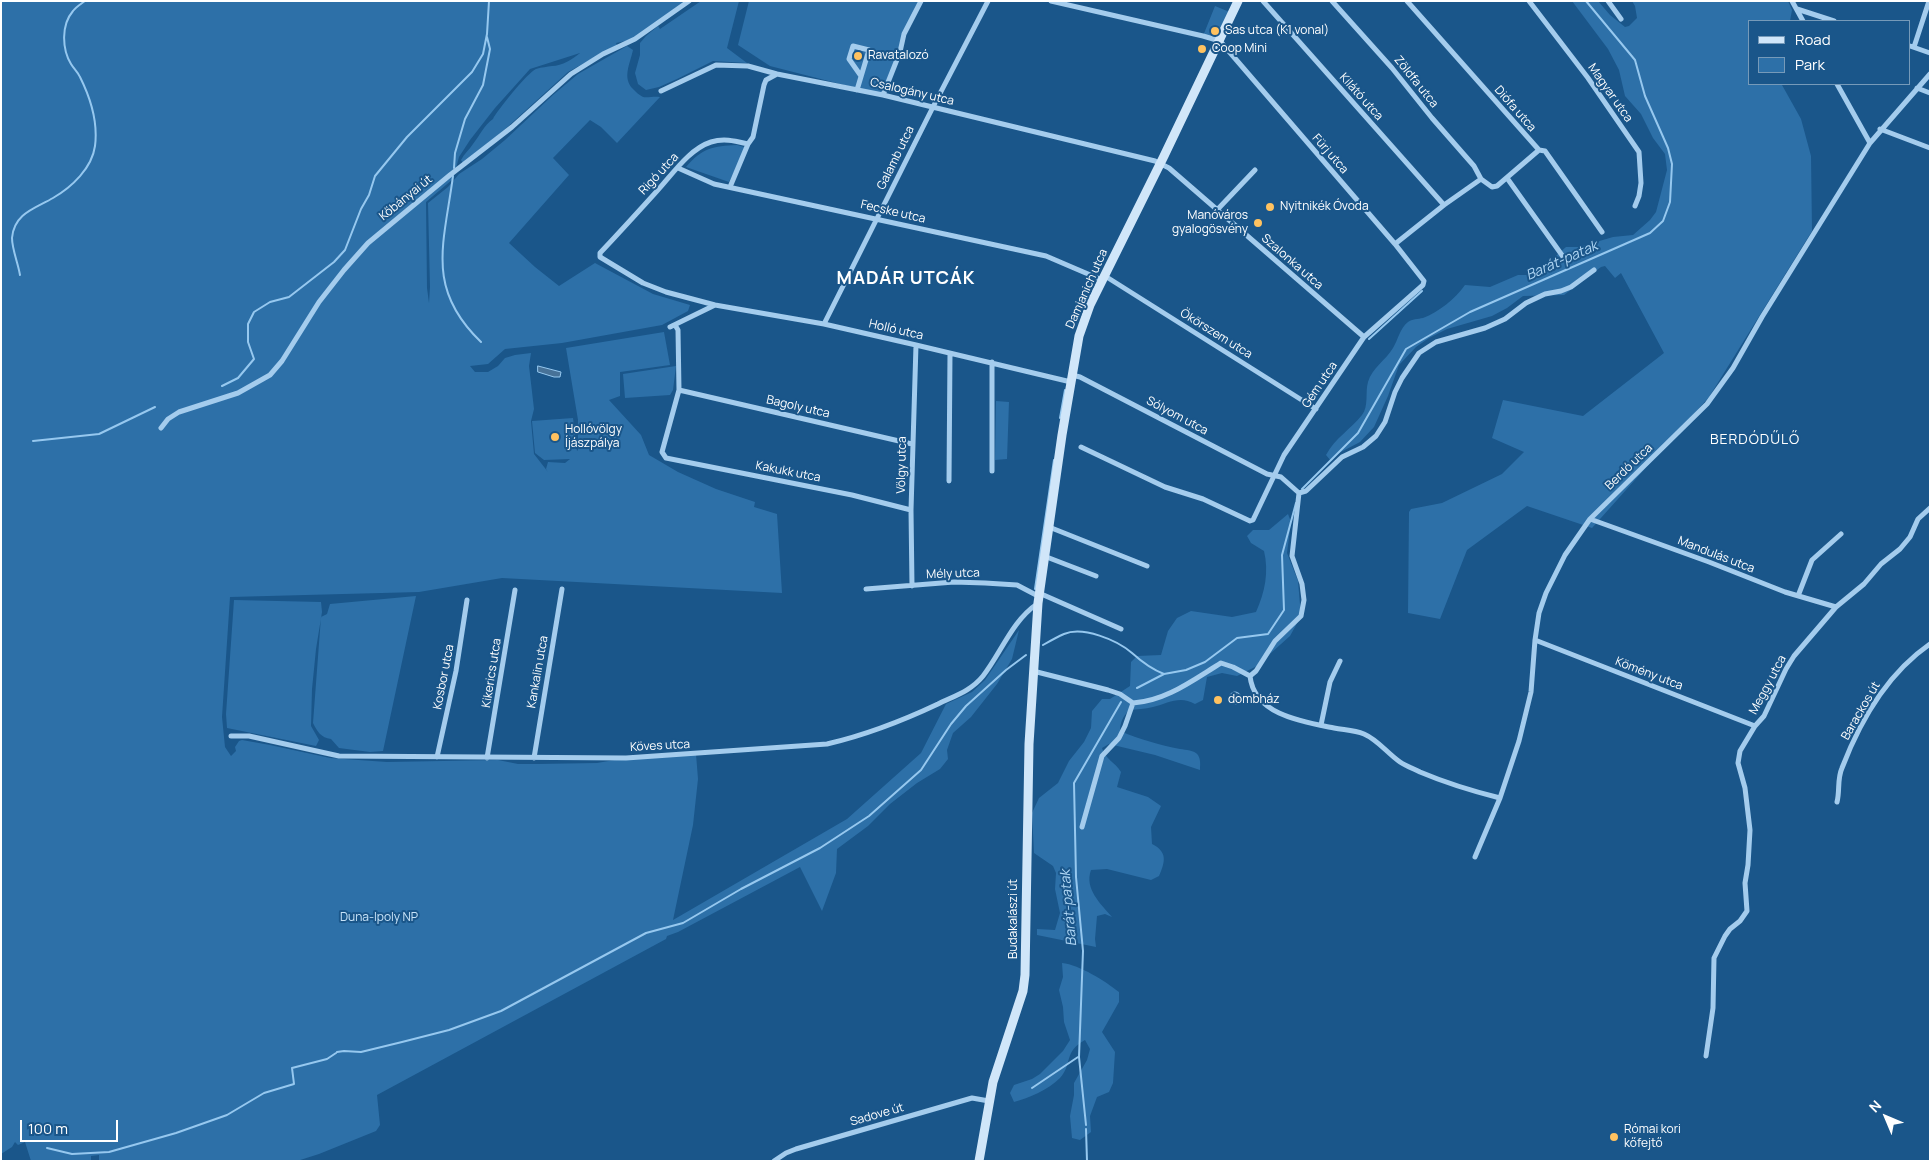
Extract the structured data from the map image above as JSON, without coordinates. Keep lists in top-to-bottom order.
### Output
{
  "streets": {
    "main road": ["Damjanich utca", "Budakalászi út"],
    "street": [
      "Zöldfa utca",
      "Csalogány utca",
      "Magyar utca",
      "Kilátó utca",
      "Diófa utca",
      "Fürj utca",
      "Galamb utca",
      "Rigó utca",
      "Kőbányai út",
      "Fecske utca",
      "Szalonka utca",
      "Holló utca",
      "Ökörszem utca",
      "Gém utca",
      "Bagoly utca",
      "Sólyom utca",
      "Völgy utca",
      "Berdó utca",
      "Kakukk utca",
      "Mandulás utca",
      "Mély utca",
      "Kankalin utca",
      "Kikerics utca",
      "Kömény utca",
      "Kosbor utca",
      "Meggy utca",
      "Barackos út",
      "Köves utca",
      "Sadove út"
    ]
  },
  "crossings": [
    ["Csalogány utca", "Galamb utca"],
    ["Csalogány utca", "Szalonka utca"],
    ["Csalogány utca", "Damjanich utca"],
    ["Fürj utca", "Damjanich utca"],
    ["Fürj utca", "Gém utca"],
    ["Galamb utca", "Fecske utca"],
    ["Galamb utca", "Holló utca"],
    ["Rigó utca", "Fecske utca"],
    ["Rigó utca", "Holló utca"],
    ["Fecske utca", "Damjanich utca"],
    ["Fecske utca", "Ökörszem utca"],
    ["Szalonka utca", "Damjanich utca"],
    ["Szalonka utca", "Gém utca"],
    ["Damjanich utca", "Holló utca"],
    ["Damjanich utca", "Ökörszem utca"],
    ["Damjanich utca", "Sólyom utca"],
    ["Damjanich utca", "Mély utca"],
    ["Damjanich utca", "Köves utca"],
    ["Damjanich utca", "Budakalászi út"],
    ["Holló utca", "Sólyom utca"],
    ["Holló utca", "Völgy utca"],
    ["Ökörszem utca", "Gém utca"],
    ["Gém utca", "Sólyom utca"],
    ["Bagoly utca", "Völgy utca"],
    ["Bagoly utca", "Kakukk utca"],
    ["Völgy utca", "Kakukk utca"],
    ["Völgy utca", "Mély utca"],
    ["Berdó utca", "Mandulás utca"],
    ["Berdó utca", "Kömény utca"],
    ["Mandulás utca", "Meggy utca"],
    ["Mély utca", "Köves utca"],
    ["Kankalin utca", "Köves utca"],
    ["Kikerics utca", "Köves utca"],
    ["Kömény utca", "Meggy utca"],
    ["Kosbor utca", "Köves utca"],
    ["Budakalászi út", "Sadove út"]
  ],
  "districts": ["MADÁR UTCÁK", "BERDÓDŰLŐ"],
  "water": ["Barát-patak"],
  "parks": ["Duna-Ipoly NP"],
  "places": [
    "Sas utca (K1 vonal)",
    "Coop Mini",
    "Ravatalozó",
    "Nyitnikék Óvoda",
    "Manóváros gyalogösvény",
    "Hollóvölgy Íjászpálya",
    "dombház",
    "Római kori kőfejtő"
  ],
  "legend": ["Road", "Park"],
  "scale_bar": "100 m",
  "north": "top left"
}
